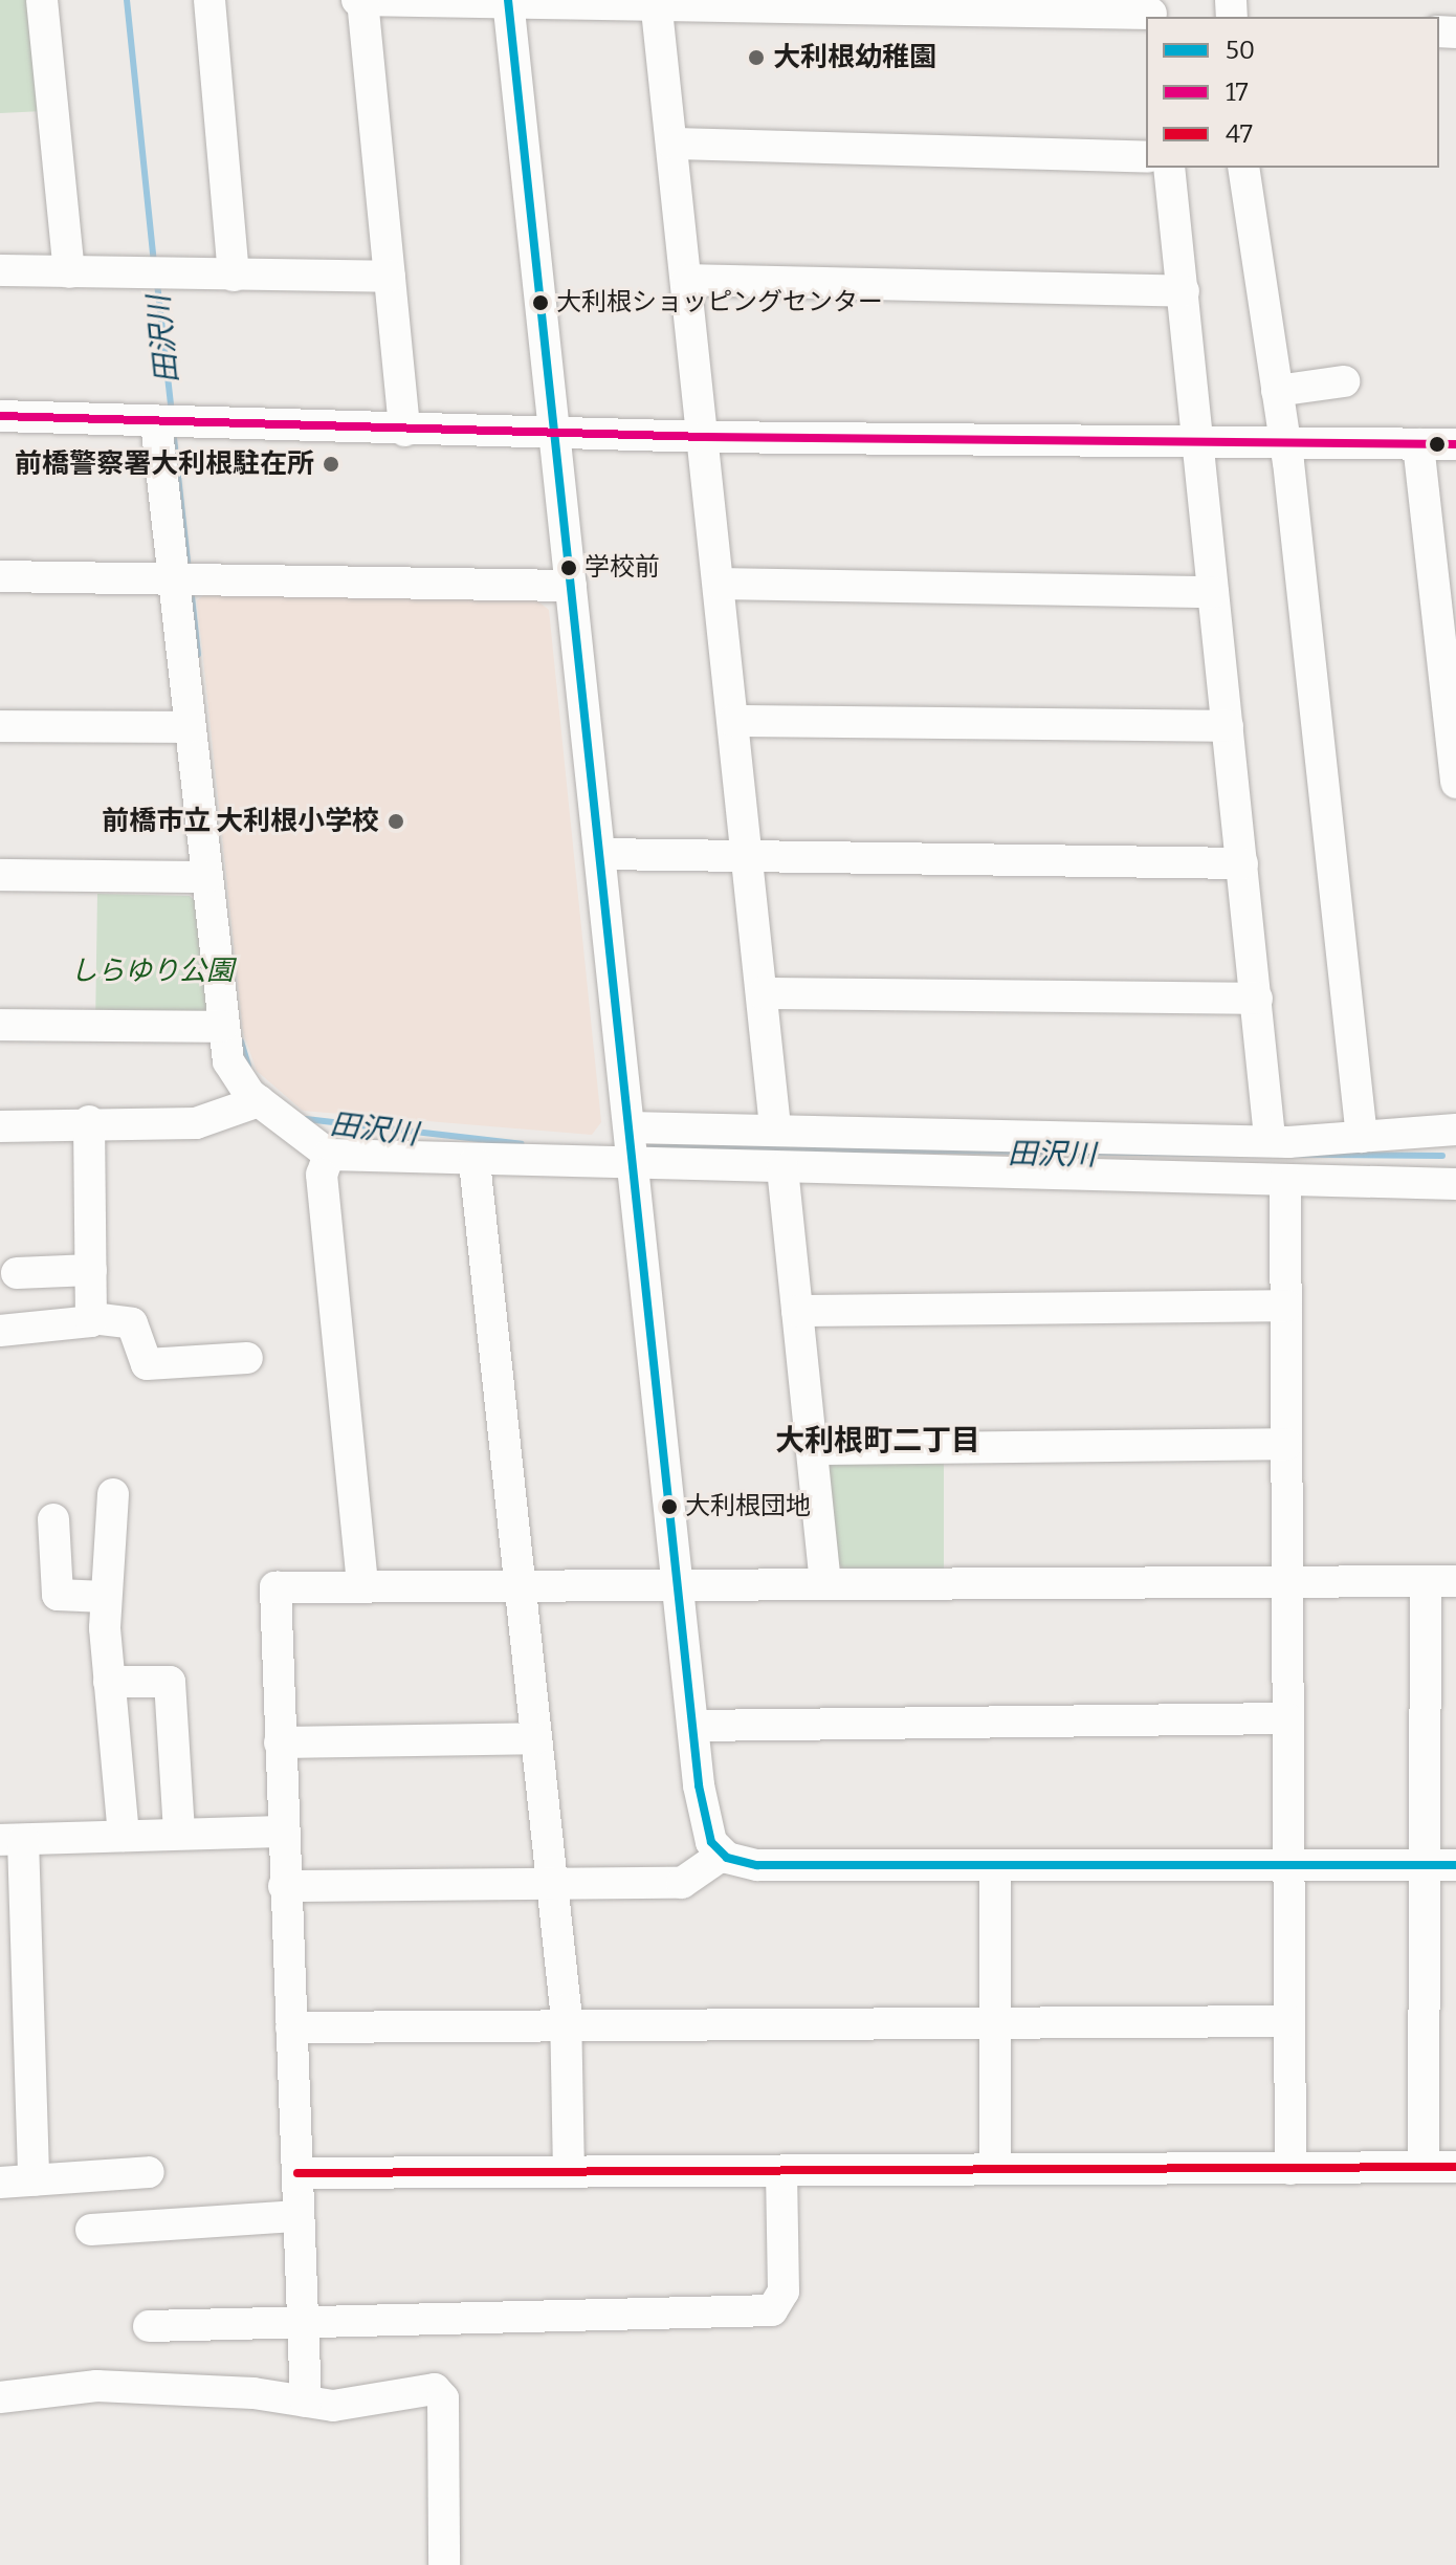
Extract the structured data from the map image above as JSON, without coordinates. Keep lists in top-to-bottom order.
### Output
{
  "districts": ["大利根町二丁目"],
  "water": ["田沢川"],
  "parks": ["しらゆり公園"],
  "places": [
    "大利根幼稚園",
    "大利根ショッピングセンター",
    "前橋警察署大利根駐在所",
    "学校前",
    "前橋市立 大利根小学校",
    "大利根団地"
  ],
  "lines": ["transit line 50", "transit line 17", "transit line 47"],
  "legend": ["50", "17", "47"]
}
